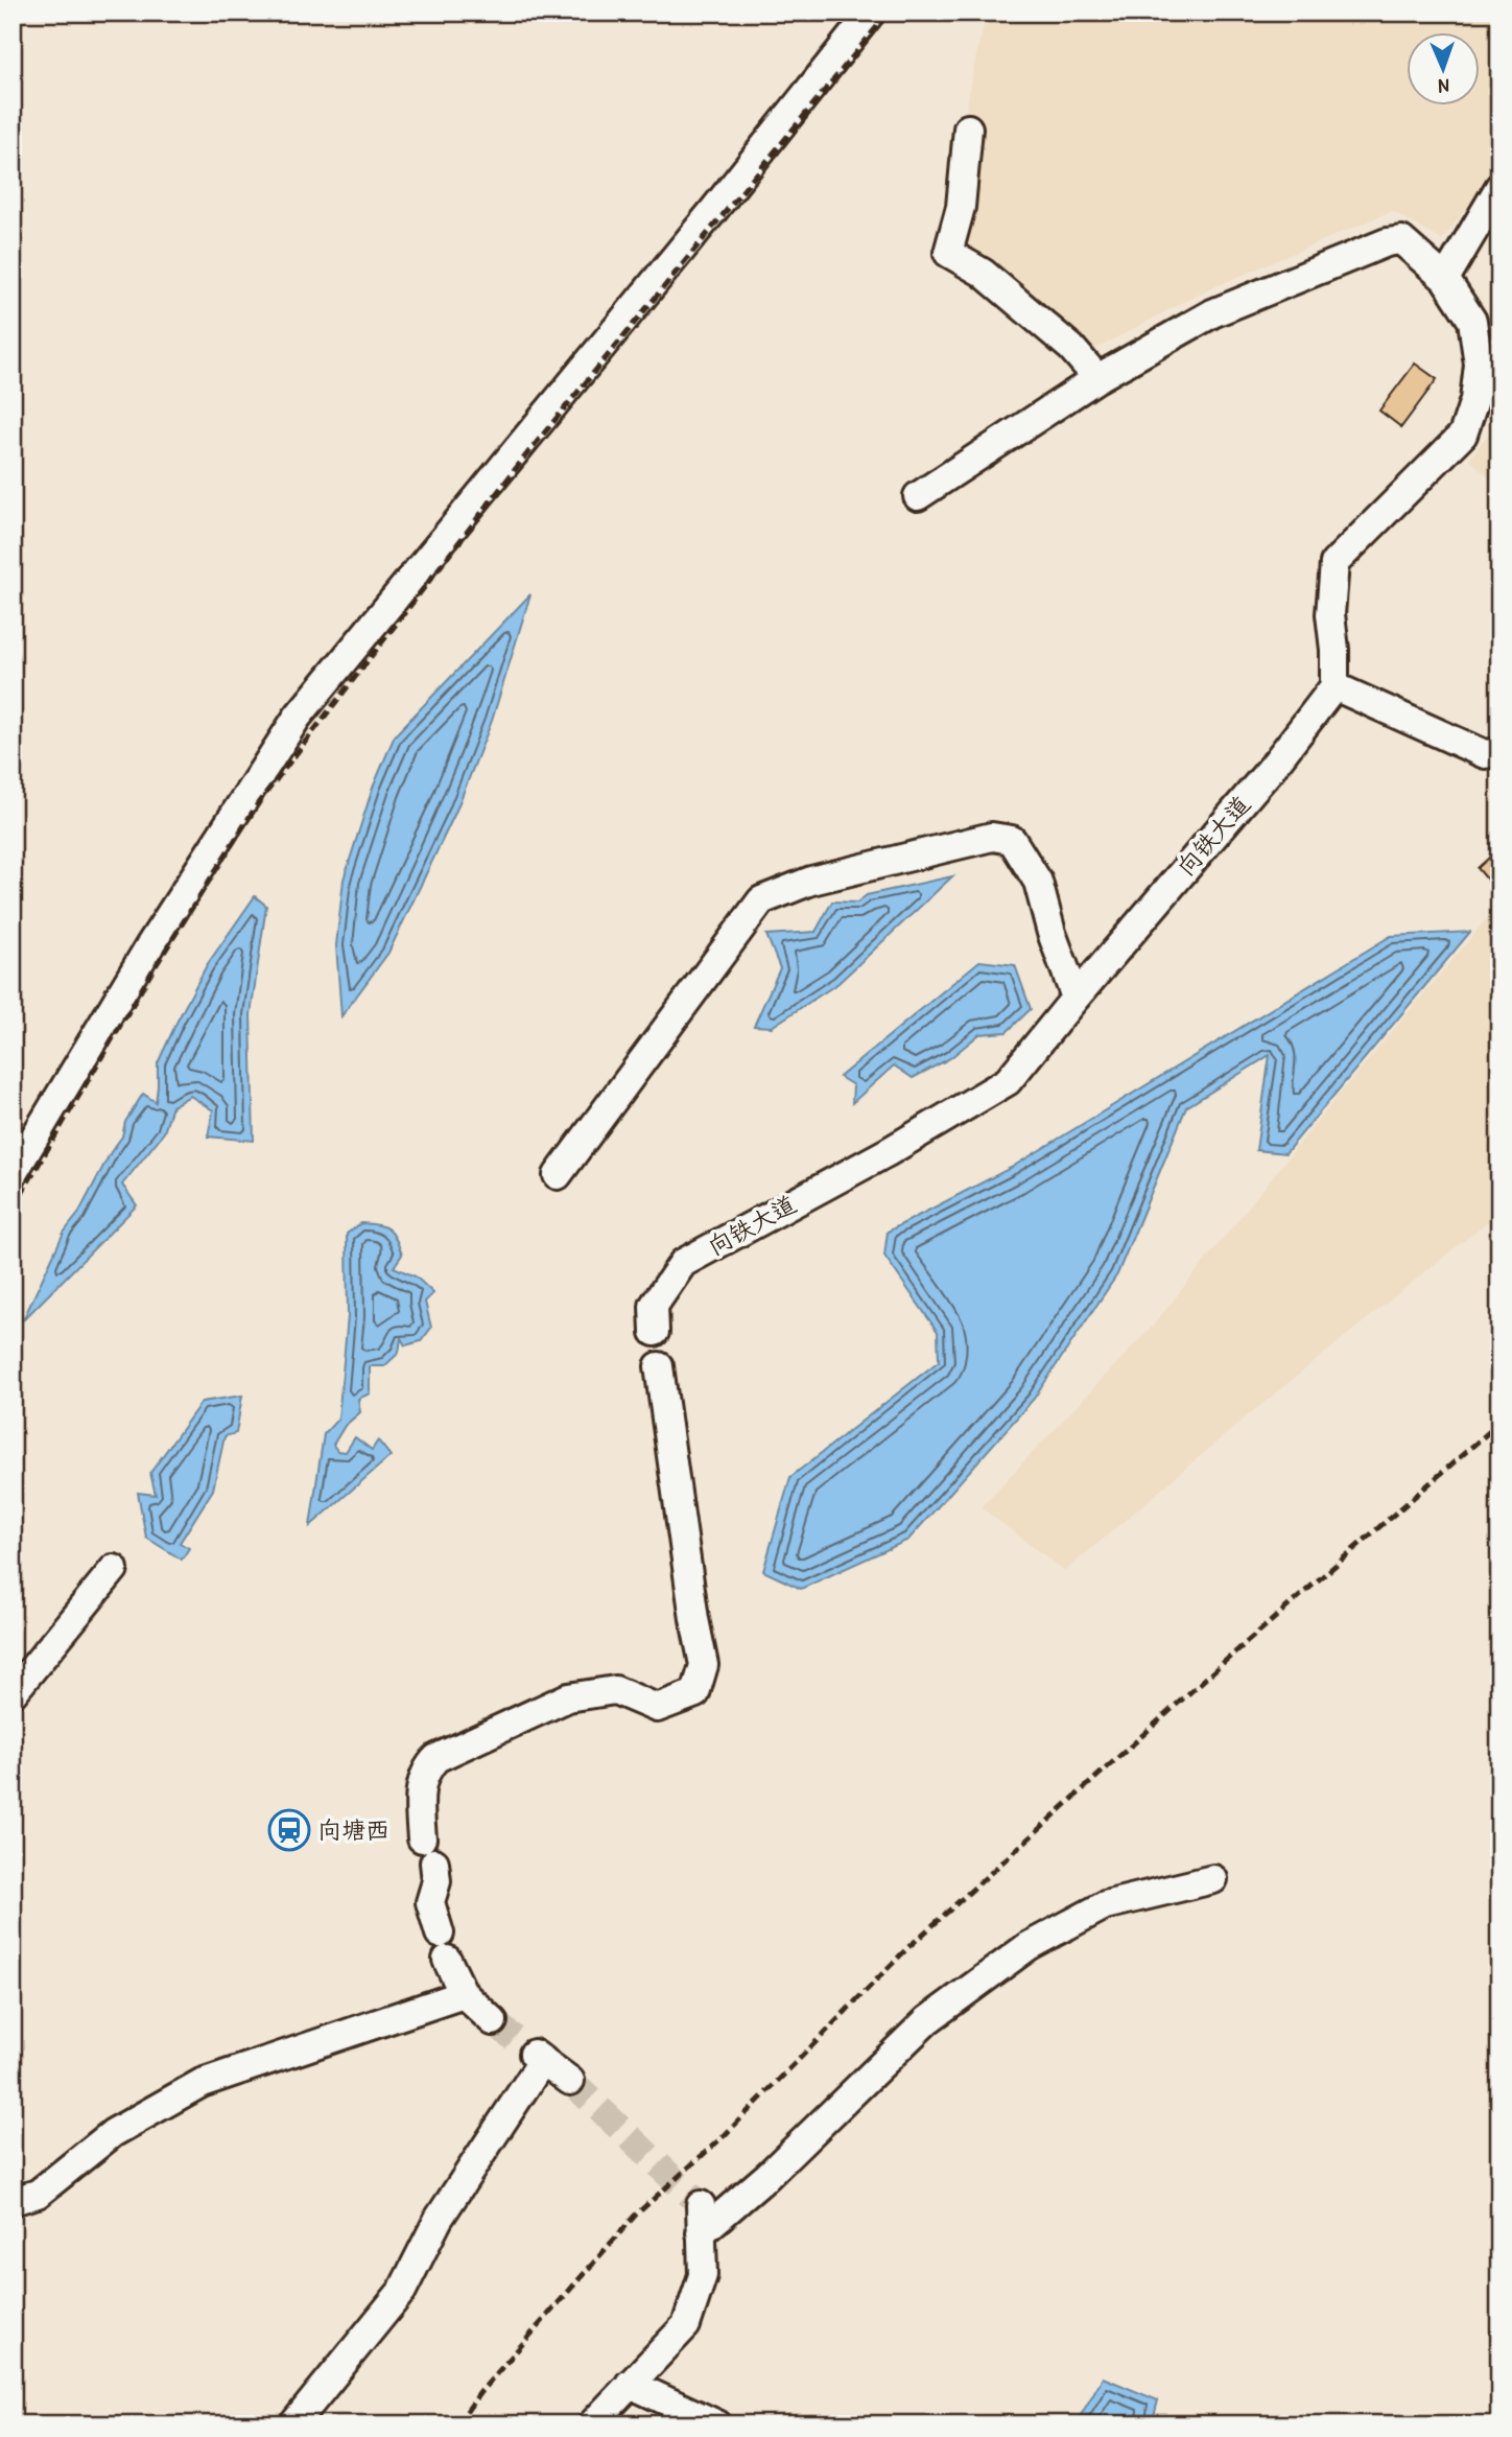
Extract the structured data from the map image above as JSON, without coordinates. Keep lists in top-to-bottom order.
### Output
{
  "streets": {
    "street": ["向铁大道"]
  },
  "places": {
    "station": ["向塘西"]
  },
  "north": "bottom"
}
